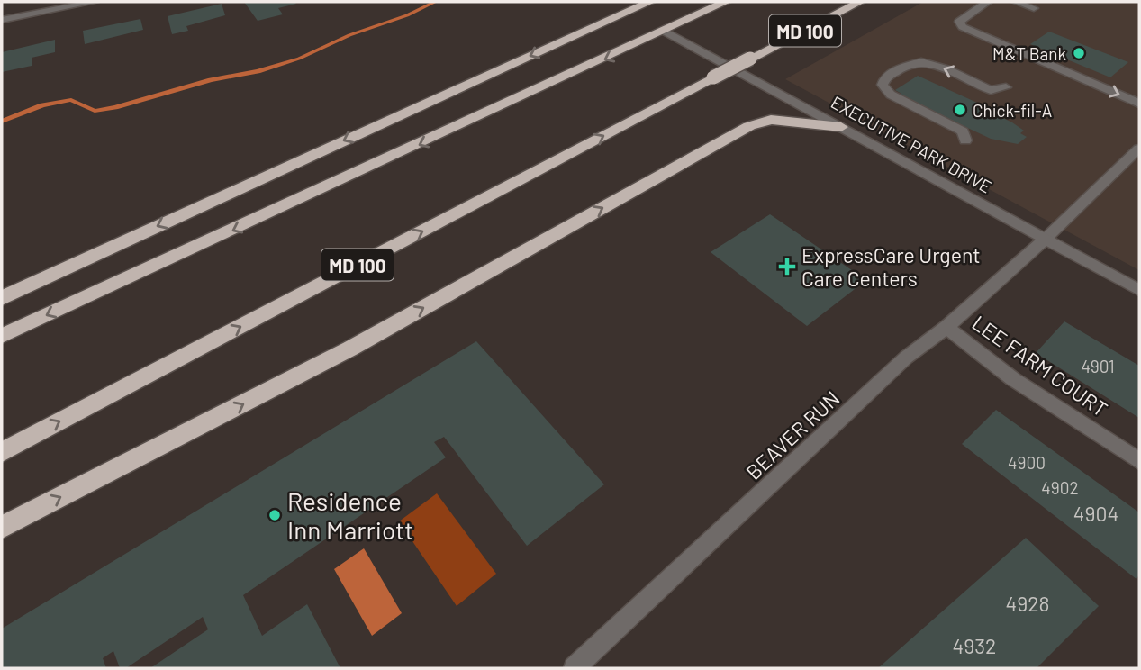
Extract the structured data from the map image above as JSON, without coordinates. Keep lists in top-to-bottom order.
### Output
{
  "streets": {
    "highway": ["MD 100"],
    "street": ["EXECUTIVE PARK DRIVE", "LEE FARM COURT", "BEAVER RUN"]
  },
  "crossings": [
    ["EXECUTIVE PARK DRIVE", "BEAVER RUN"],
    ["LEE FARM COURT", "BEAVER RUN"]
  ],
  "places": {
    "other": ["M&T Bank", "Chick-fil-A", "Residence Inn Marriott"],
    "health": ["ExpressCare Urgent Care Centers"]
  },
  "house_numbers": [
    "4901",
    "4900",
    "4902",
    "4904",
    "4928",
    "4932"
  ]
}
